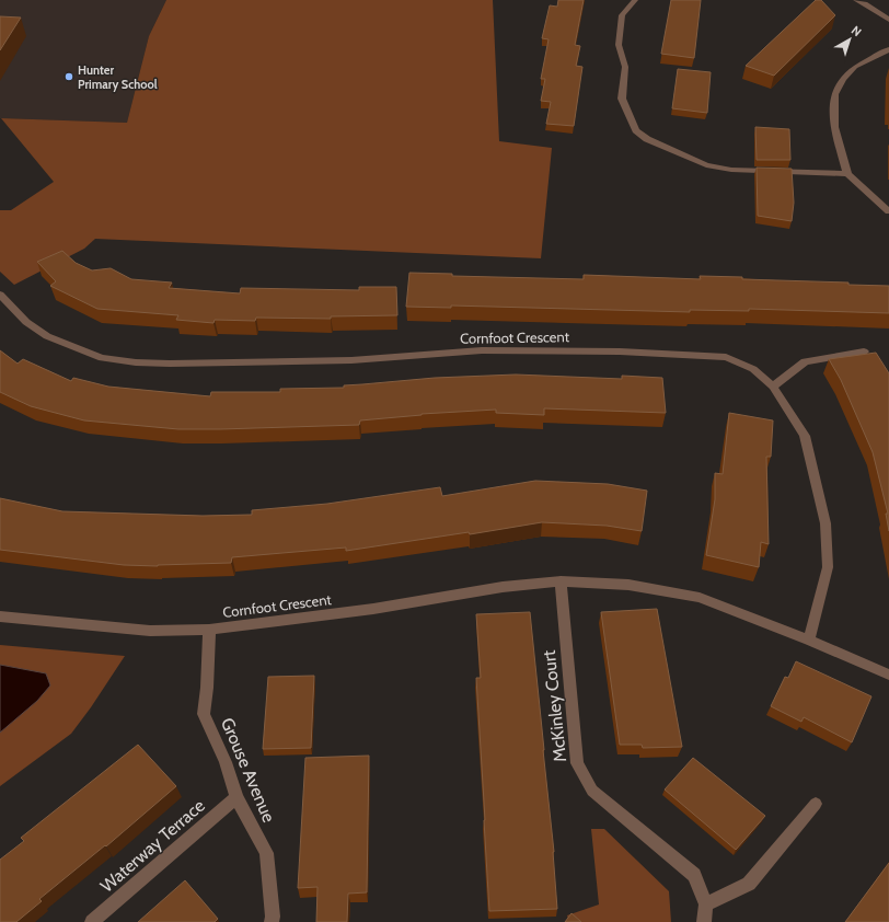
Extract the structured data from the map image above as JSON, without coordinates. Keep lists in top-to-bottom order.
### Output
{
  "streets": {
    "street": [
      "Cornfoot Crescent",
      "McKinley Court",
      "Grouse Avenue",
      "Waterway Terrace"
    ]
  },
  "crossings": [
    ["Cornfoot Crescent", "McKinley Court"],
    ["Cornfoot Crescent", "Grouse Avenue"],
    ["Grouse Avenue", "Waterway Terrace"]
  ],
  "places": ["Hunter Primary School"],
  "north": "top right"
}
